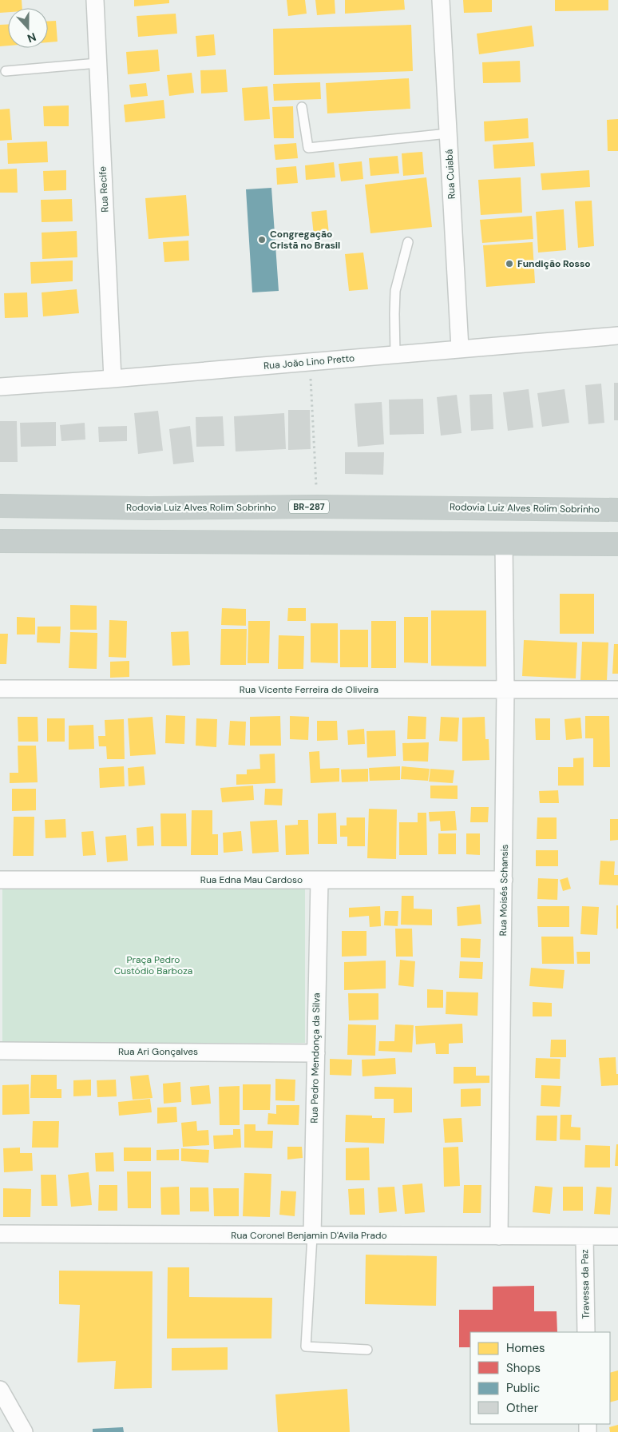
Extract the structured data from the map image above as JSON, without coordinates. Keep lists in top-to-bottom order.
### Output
{
  "streets": {
    "highway": ["BR-287", "Rodovia Luiz Alves Rolim Sobrinho"],
    "street": [
      "Rua Cuiabá",
      "Rua Recife",
      "Rua João Lino Pretto",
      "Rua Vicente Ferreira de Oliveira",
      "Rua Edna Mau Cardoso",
      "Rua Moisés Schansis",
      "Rua Ari Gonçalves",
      "Rua Pedro Mendonça da Silva",
      "Rua Coronel Benjamin D'Avila Prado",
      "Travessa da Paz"
    ]
  },
  "crossings": [
    ["Rua Cuiabá", "Rua João Lino Pretto"],
    ["Rua Recife", "Rua João Lino Pretto"],
    ["Rua Vicente Ferreira de Oliveira", "Rua Moisés Schansis"],
    ["Rua Edna Mau Cardoso", "Rua Moisés Schansis"],
    ["Rua Edna Mau Cardoso", "Rua Pedro Mendonça da Silva"],
    ["Rua Moisés Schansis", "Rua Coronel Benjamin D'Avila Prado"],
    ["Rua Ari Gonçalves", "Rua Pedro Mendonça da Silva"],
    ["Rua Pedro Mendonça da Silva", "Rua Coronel Benjamin D'Avila Prado"],
    ["Rua Coronel Benjamin D'Avila Prado", "Travessa da Paz"]
  ],
  "parks": ["Praça Pedro Custódio Barboza"],
  "places": ["Congregação Cristã no Brasil", "Fundição Rosso"],
  "legend": [
    "Homes",
    "Shops",
    "Public",
    "Other"
  ],
  "north": "bottom"
}
